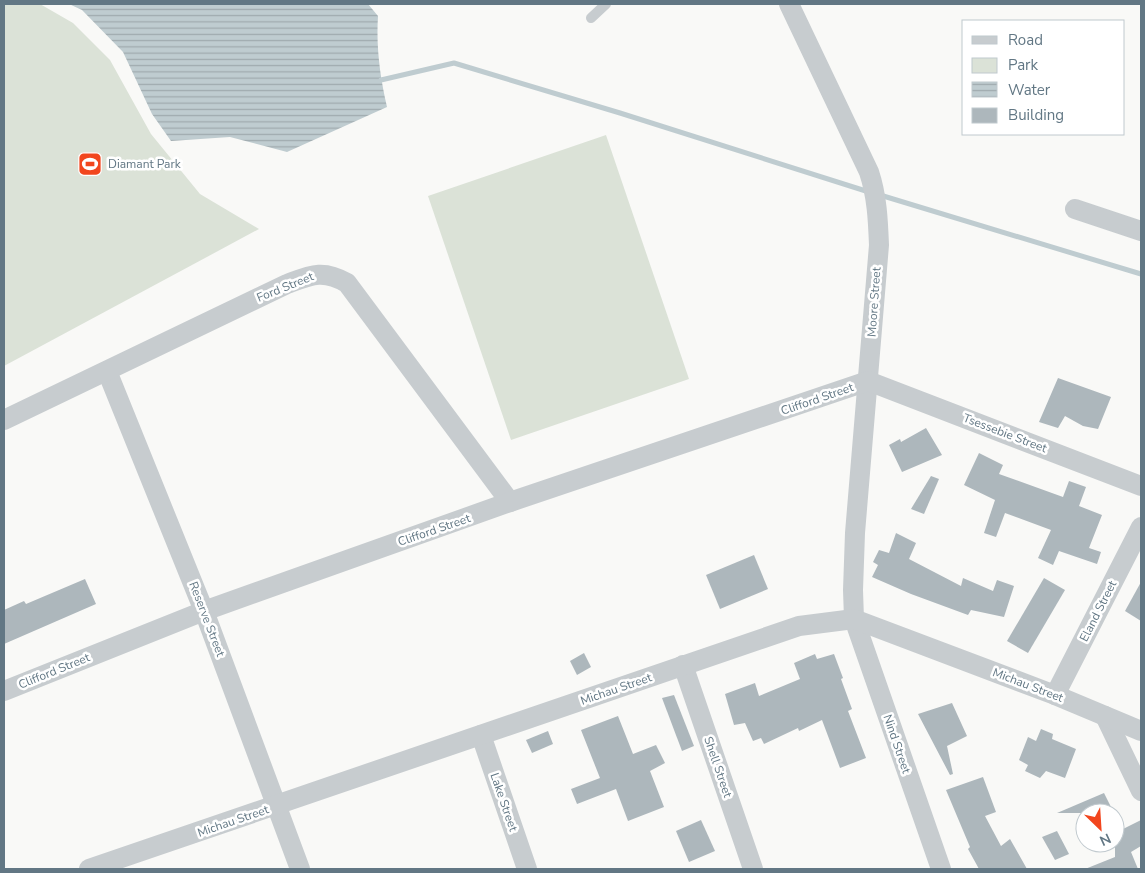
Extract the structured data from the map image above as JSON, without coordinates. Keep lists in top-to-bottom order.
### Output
{
  "streets": {
    "street": [
      "Ford Street",
      "Moore Street",
      "Clifford Street",
      "Tsessebie Street",
      "Eland Street",
      "Reserve Street",
      "Michau Street",
      "Nind Street",
      "Shell Street",
      "Lake Street"
    ]
  },
  "crossings": [
    ["Ford Street", "Clifford Street"],
    ["Ford Street", "Reserve Street"],
    ["Moore Street", "Clifford Street"],
    ["Moore Street", "Tsessebie Street"],
    ["Moore Street", "Michau Street"],
    ["Moore Street", "Nind Street"],
    ["Clifford Street", "Tsessebie Street"],
    ["Clifford Street", "Reserve Street"],
    ["Eland Street", "Michau Street"],
    ["Reserve Street", "Michau Street"],
    ["Michau Street", "Nind Street"],
    ["Michau Street", "Shell Street"],
    ["Michau Street", "Lake Street"]
  ],
  "places": {
    "sports": ["Diamant Park"]
  },
  "legend": [
    "Road",
    "Park",
    "Water",
    "Building"
  ],
  "north": "bottom right"
}
